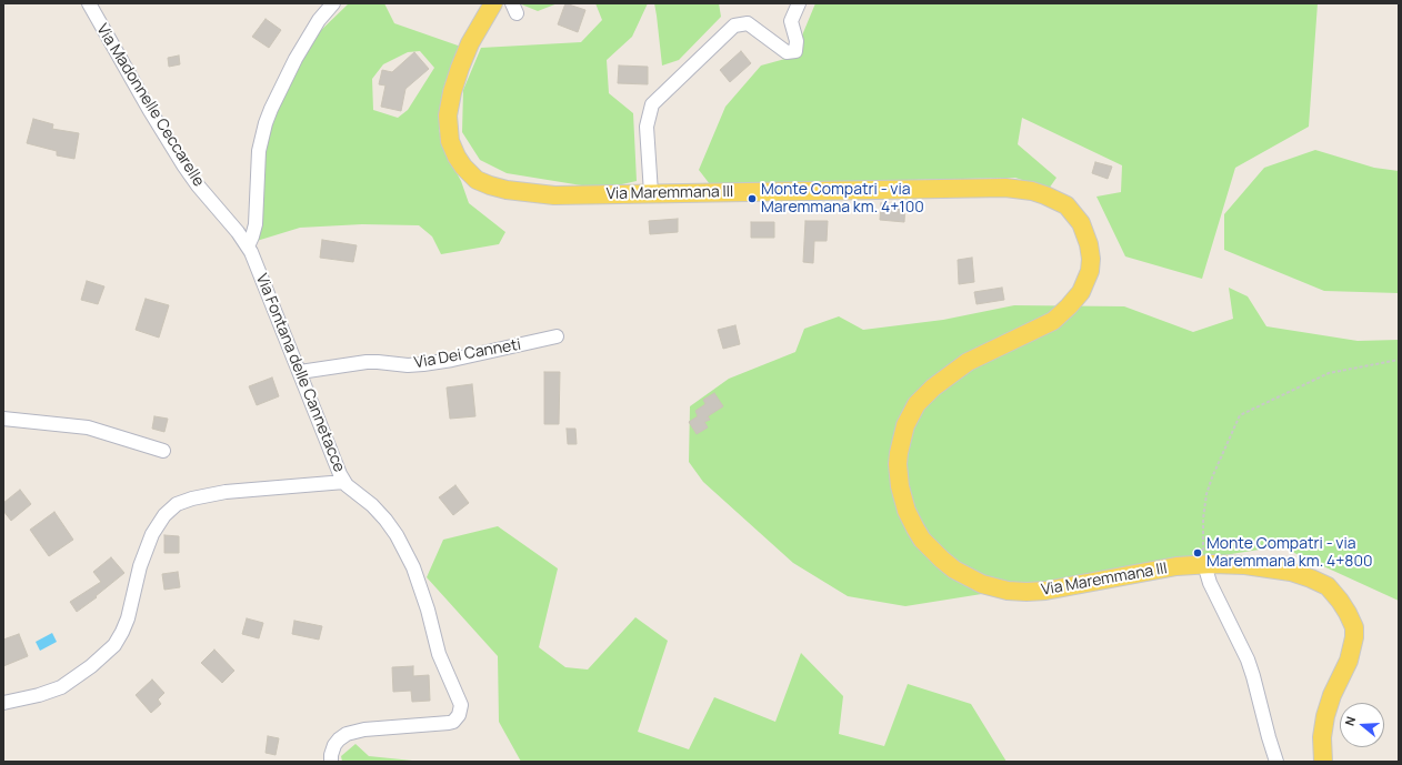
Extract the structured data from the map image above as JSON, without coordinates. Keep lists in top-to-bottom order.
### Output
{
  "streets": {
    "main road": ["Via Maremmana III"],
    "street": ["Via Madonnelle Ceccarelle", "Via Dei Canneti", "Via Fontana delle Cannetacce"]
  },
  "crossings": [
    ["Via Madonnelle Ceccarelle", "Via Fontana delle Cannetacce"],
    ["Via Dei Canneti", "Via Fontana delle Cannetacce"]
  ],
  "places": ["Monte Compatri - via Maremmana km. 4+100", "Monte Compatri - via Maremmana km. 4+800"],
  "north": "left"
}
